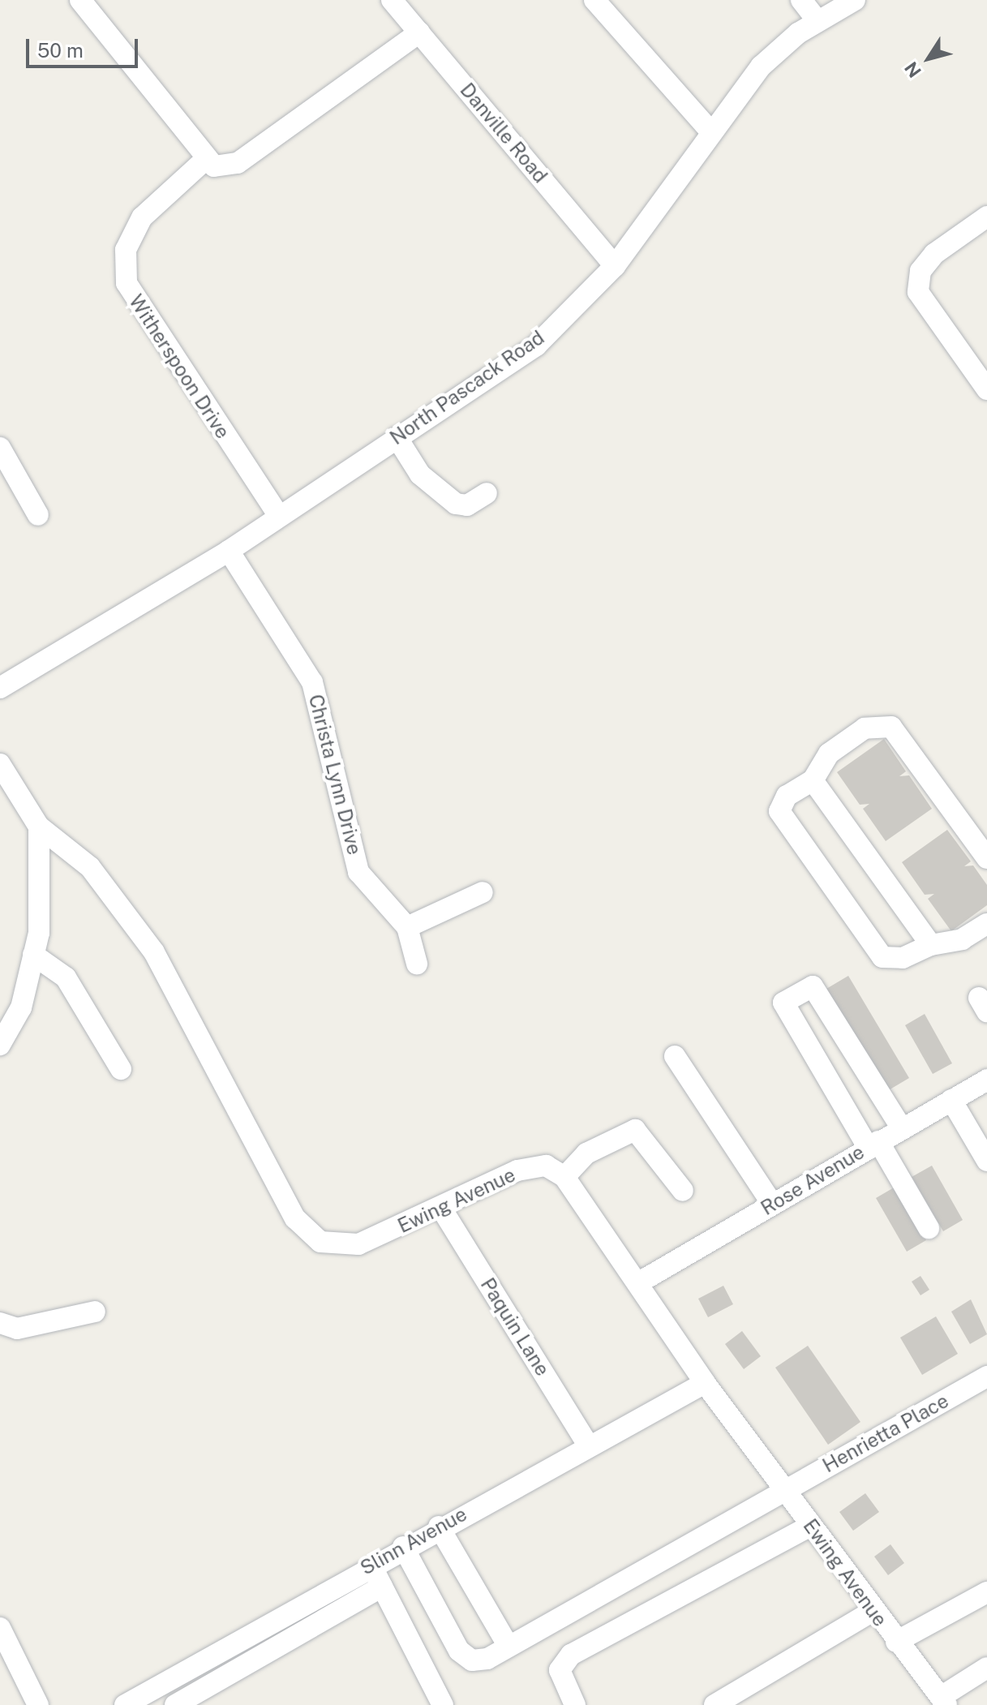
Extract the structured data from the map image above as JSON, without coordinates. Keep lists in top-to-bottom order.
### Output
{
  "streets": {
    "street": [
      "Danville Road",
      "Witherspoon Drive",
      "North Pascack Road",
      "Christa Lynn Drive",
      "Rose Avenue",
      "Ewing Avenue",
      "Paquin Lane",
      "Henrietta Place",
      "Slinn Avenue"
    ]
  },
  "crossings": [
    ["Danville Road", "North Pascack Road"],
    ["Witherspoon Drive", "North Pascack Road"],
    ["North Pascack Road", "Christa Lynn Drive"],
    ["Rose Avenue", "Ewing Avenue"],
    ["Ewing Avenue", "Paquin Lane"],
    ["Ewing Avenue", "Henrietta Place"],
    ["Ewing Avenue", "Slinn Avenue"],
    ["Paquin Lane", "Slinn Avenue"],
    ["Henrietta Place", "Slinn Avenue"]
  ],
  "scale_bar": "50 m",
  "north": "bottom left"
}
